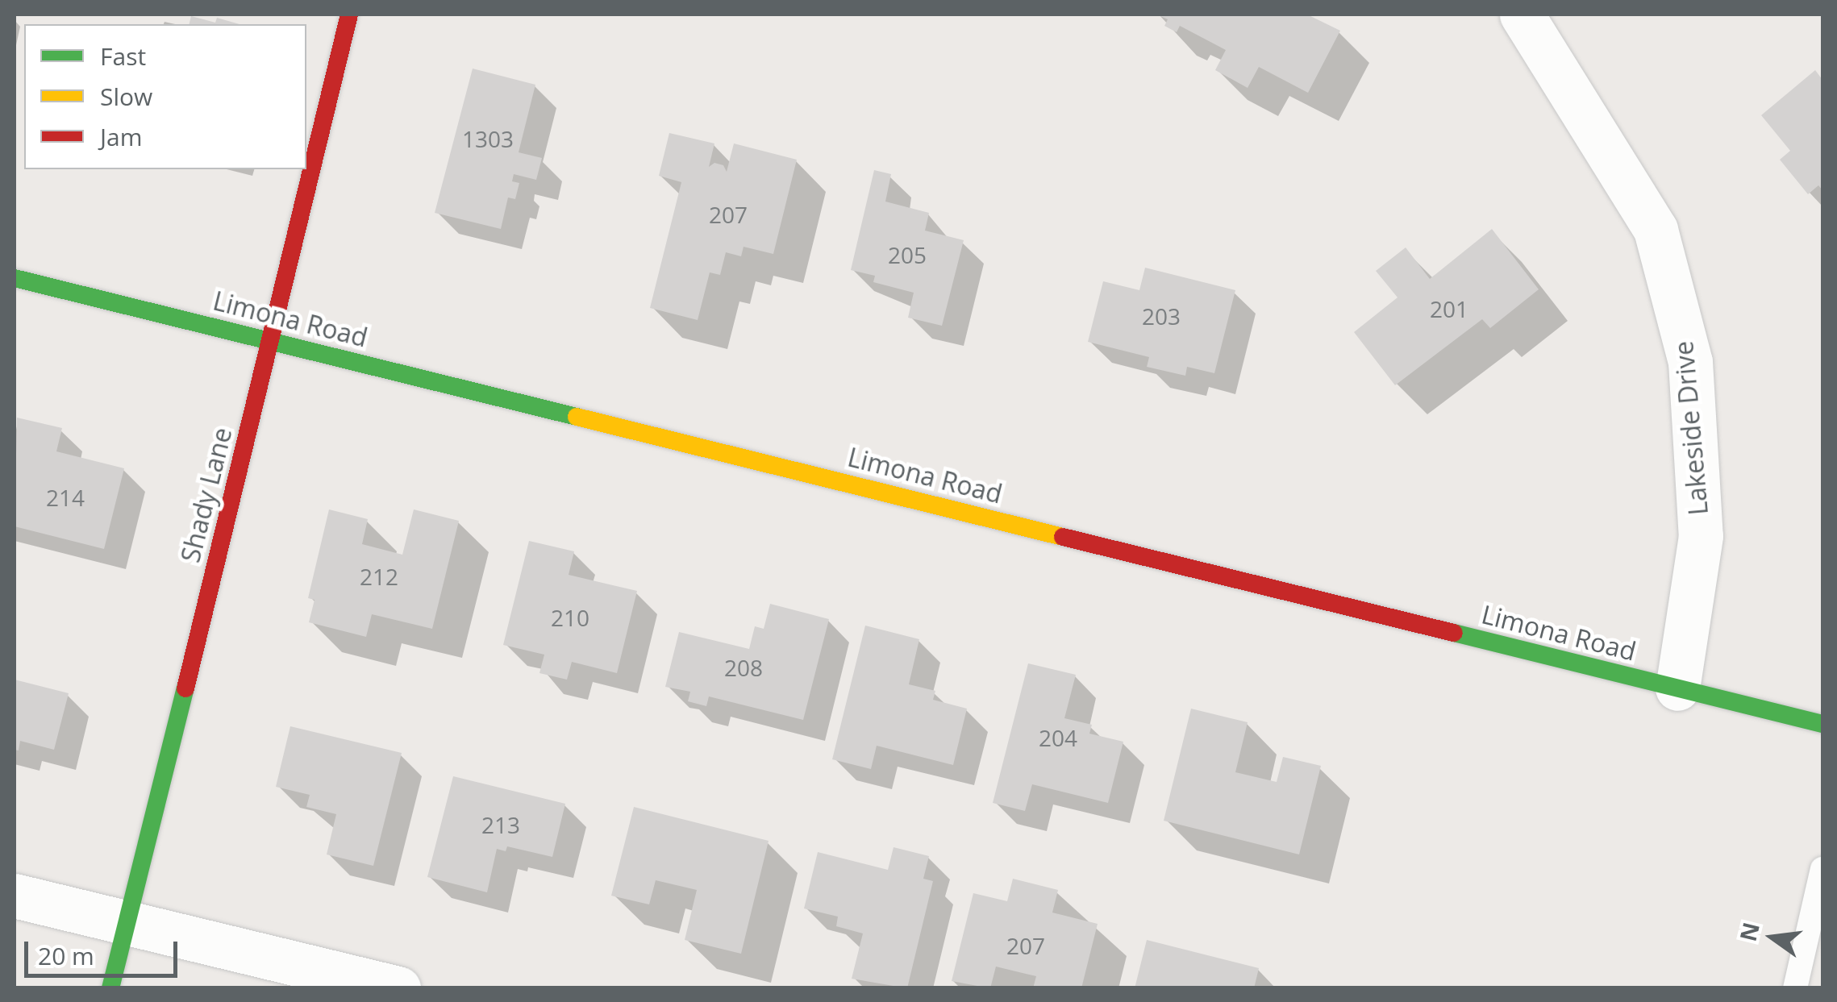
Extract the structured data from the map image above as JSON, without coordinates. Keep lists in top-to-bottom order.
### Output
{
  "streets": {
    "street": ["Limona Road", "Lakeside Drive", "Shady Lane"]
  },
  "crossings": [
    ["Limona Road", "Lakeside Drive"],
    ["Limona Road", "Shady Lane"]
  ],
  "house_numbers": [
    "1303",
    "207",
    "205",
    "201",
    "203",
    "214",
    "212",
    "210",
    "208",
    "204",
    "213",
    "207"
  ],
  "legend": ["Fast", "Slow", "Jam"],
  "scale_bar": "20 m",
  "north": "left"
}
